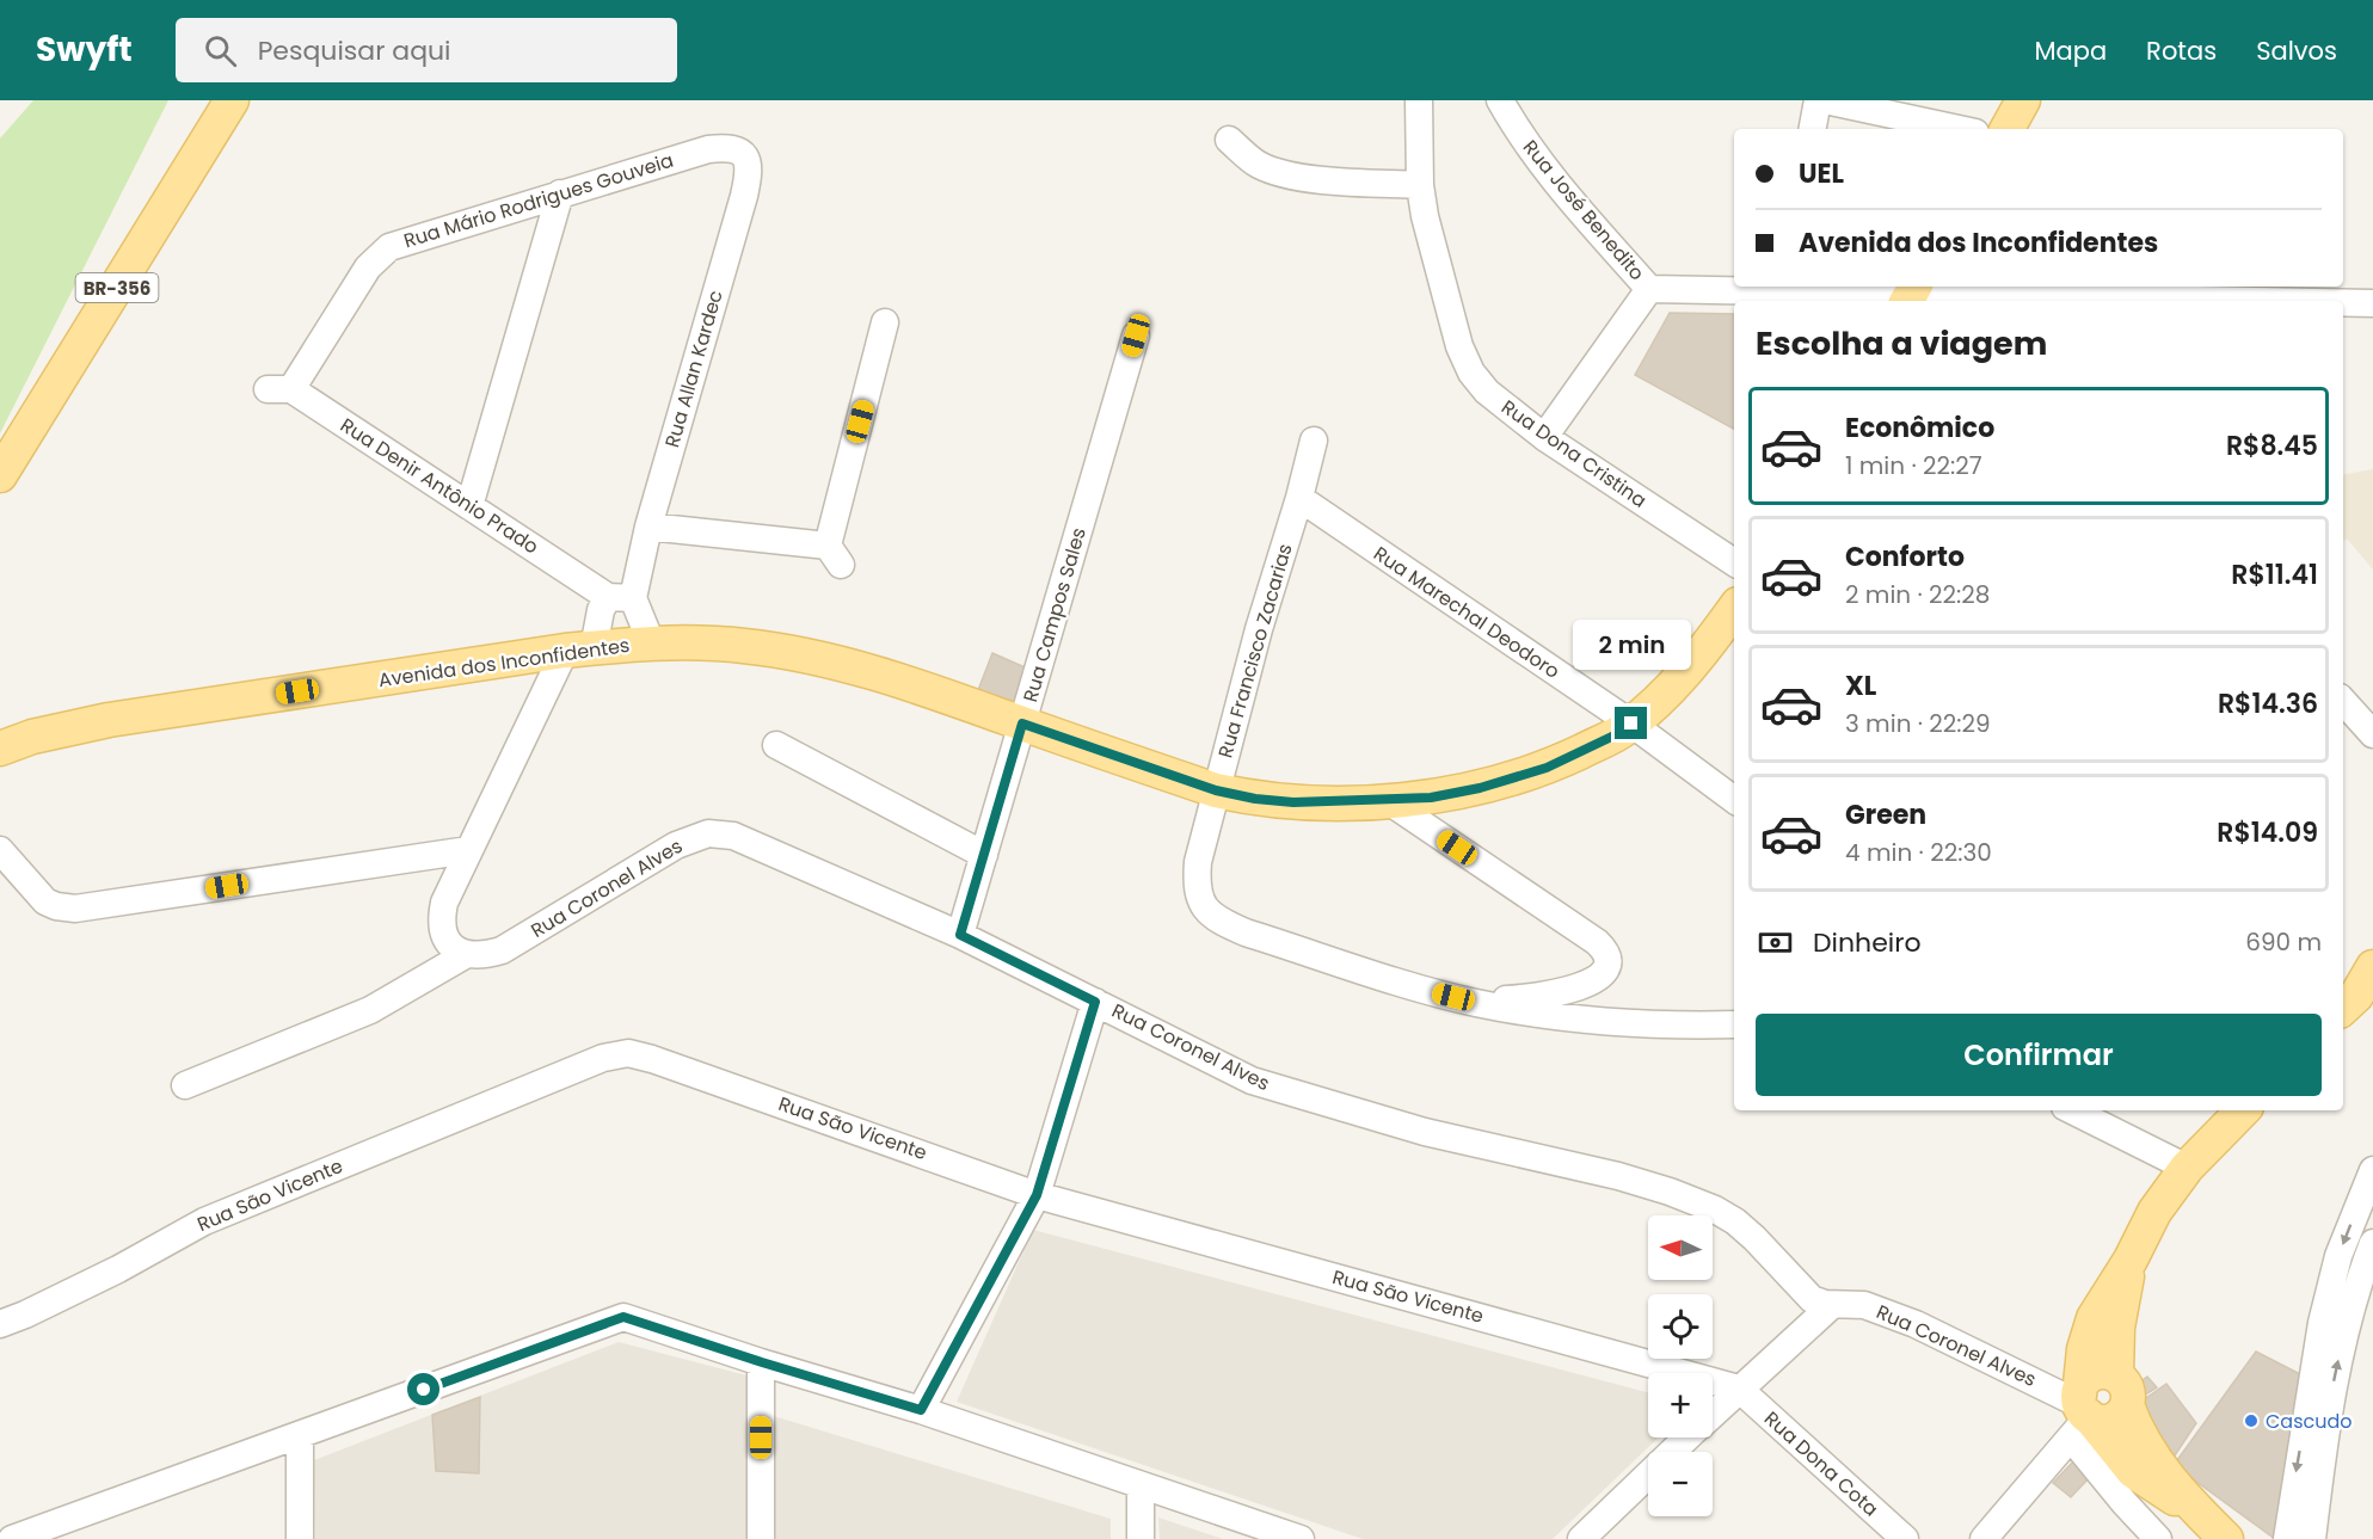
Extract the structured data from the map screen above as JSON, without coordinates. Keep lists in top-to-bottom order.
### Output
{
  "streets": {
    "main road": ["BR-356", "Avenida dos Inconfidentes"],
    "street": [
      "Rua Mário Rodrigues Gouveia",
      "Rua José Benedito",
      "Rua Allan Kardec",
      "Rua Dona Cristina",
      "Rua Denir Antônio Prado",
      "Rua Marechal Deodoro",
      "Rua Campos Sales",
      "Rua Francisco Zacarias",
      "Rua Coronel Alves",
      "Rua São Vicente",
      "Rua Dona Cota"
    ]
  },
  "crossings": [
    ["Rua Mário Rodrigues Gouveia", "Rua Allan Kardec"],
    ["Rua Mário Rodrigues Gouveia", "Rua Denir Antônio Prado"],
    ["Rua Allan Kardec", "Rua Denir Antônio Prado"],
    ["Rua Allan Kardec", "Avenida dos Inconfidentes"],
    ["Rua Marechal Deodoro", "Rua Francisco Zacarias"],
    ["Rua Marechal Deodoro", "Avenida dos Inconfidentes"],
    ["Rua Campos Sales", "Avenida dos Inconfidentes"],
    ["Rua Campos Sales", "Rua Coronel Alves"],
    ["Rua Francisco Zacarias", "Avenida dos Inconfidentes"],
    ["Rua São Vicente", "Rua Dona Cota"]
  ],
  "places": ["Cascudo"],
  "north": "left",
  "page": {
    "header": "Swyft",
    "search": "Pesquisar aqui",
    "nav": ["Mapa", "Rotas", "Salvos"],
    "banner": ["UEL", "Avenida dos Inconfidentes"],
    "heading": "Escolha a viagem",
    "list": [
      {
        "name": "Econômico",
        "note": "1 min · 22:27",
        "value": "R$8.45"
      },
      {
        "name": "Conforto",
        "note": "2 min · 22:28",
        "value": "R$11.41"
      },
      {
        "name": "XL",
        "note": "3 min · 22:29",
        "value": "R$14.36"
      },
      {
        "name": "Green",
        "note": "4 min · 22:30",
        "value": "R$14.09"
      }
    ],
    "bubble": "2 min",
    "pay": ["Dinheiro", "690 m"],
    "buttons": "Confirmar",
    "map_buttons": ["+", "−"]
  }
}
